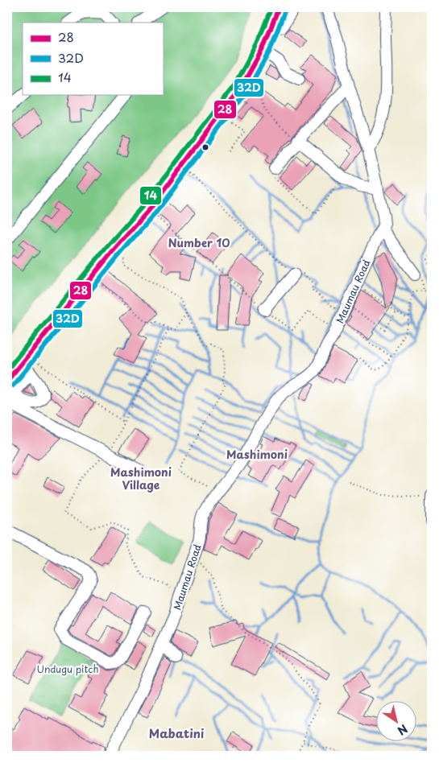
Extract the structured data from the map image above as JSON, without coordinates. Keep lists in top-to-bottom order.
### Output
{
  "streets": {
    "street": ["Maumau Road"]
  },
  "districts": [
    "Number 10",
    "Mashimoni",
    "Mashimoni Village",
    "Mabatini"
  ],
  "parks": ["Undugu pitch"],
  "lines": ["transit line 28", "transit line 14", "transit line 32D"],
  "legend": ["28", "32D", "14"],
  "north": "bottom right"
}
